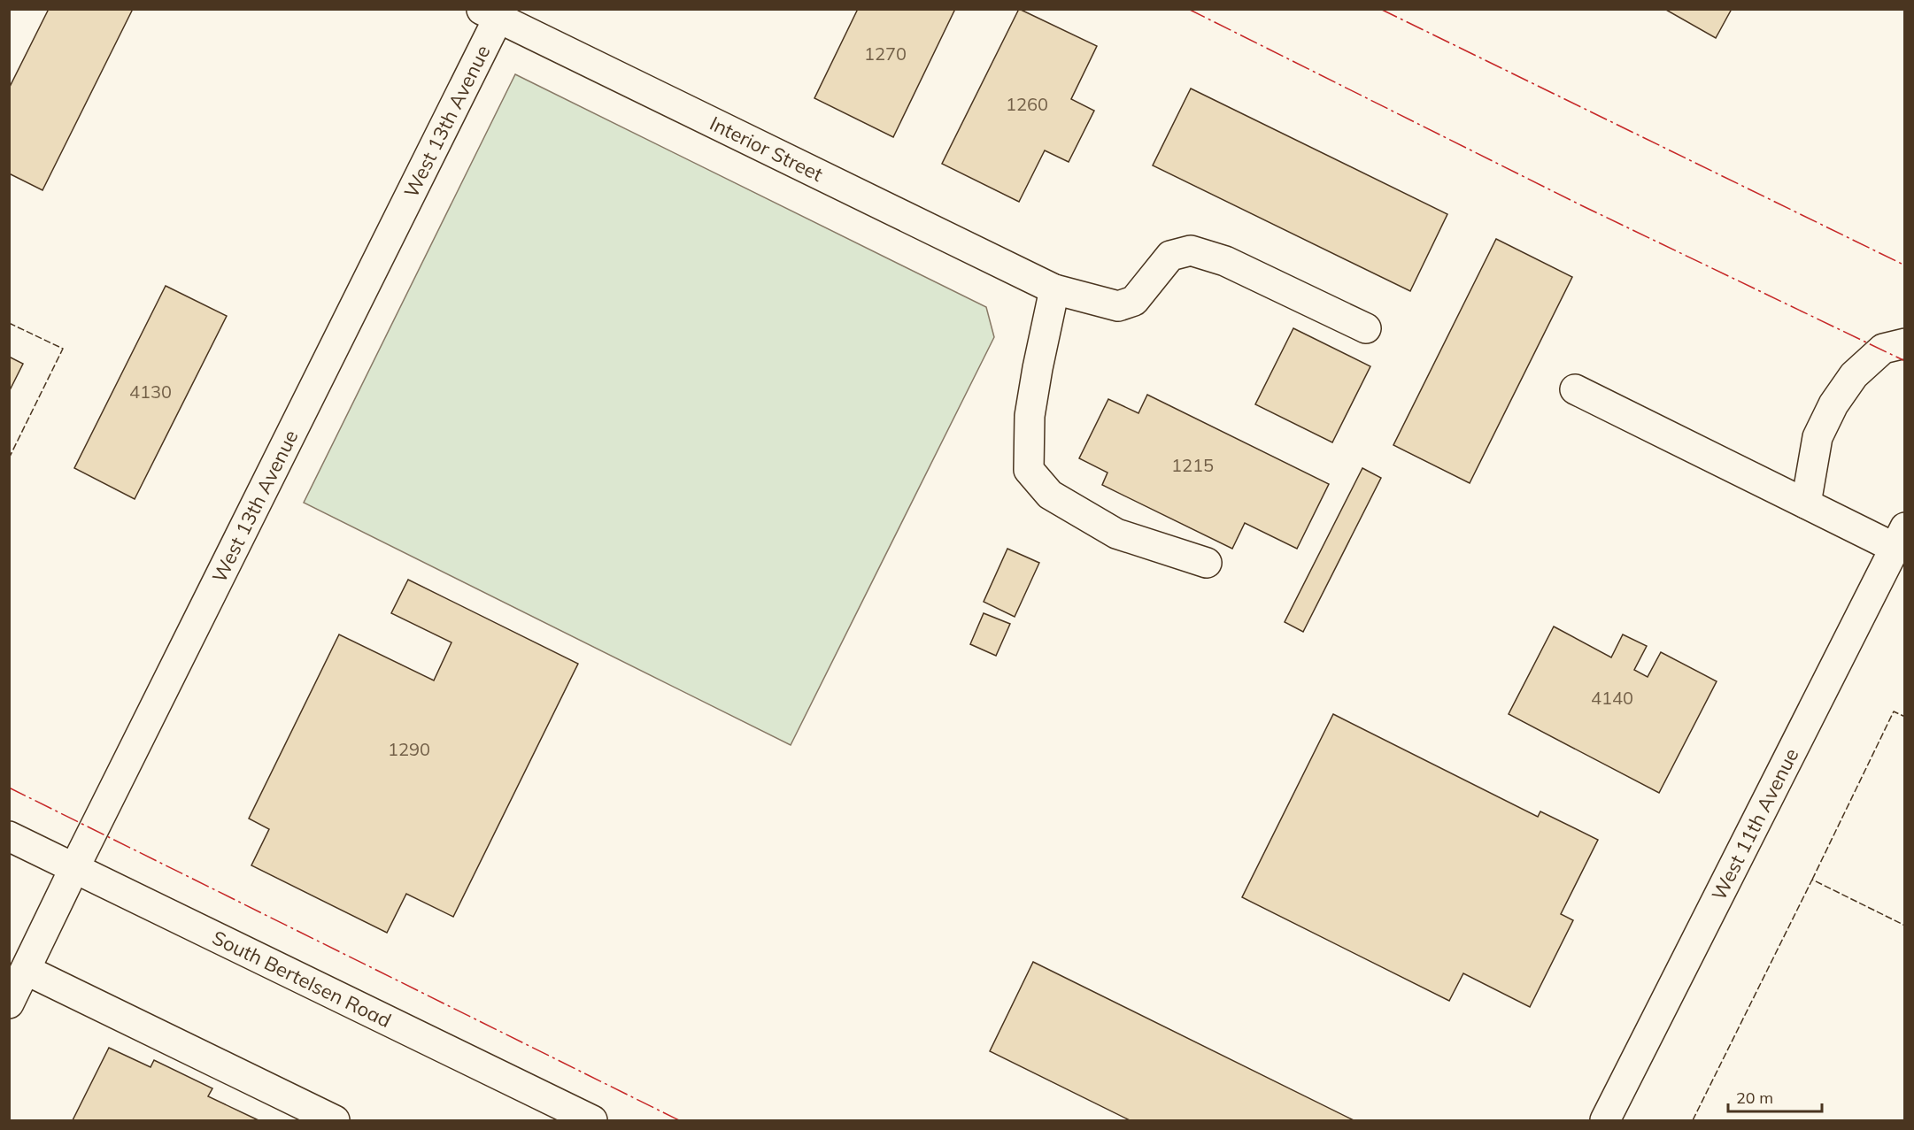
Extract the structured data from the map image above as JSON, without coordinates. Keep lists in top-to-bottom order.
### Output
{
  "streets": {
    "street": [
      "West 13th Avenue",
      "Interior Street",
      "West 11th Avenue",
      "South Bertelsen Road"
    ]
  },
  "crossings": [
    ["West 13th Avenue", "Interior Street"],
    ["West 13th Avenue", "South Bertelsen Road"]
  ],
  "house_numbers": [
    "1270",
    "1260",
    "4130",
    "1215",
    "4140",
    "1290"
  ],
  "scale_bar": "20 m"
}
